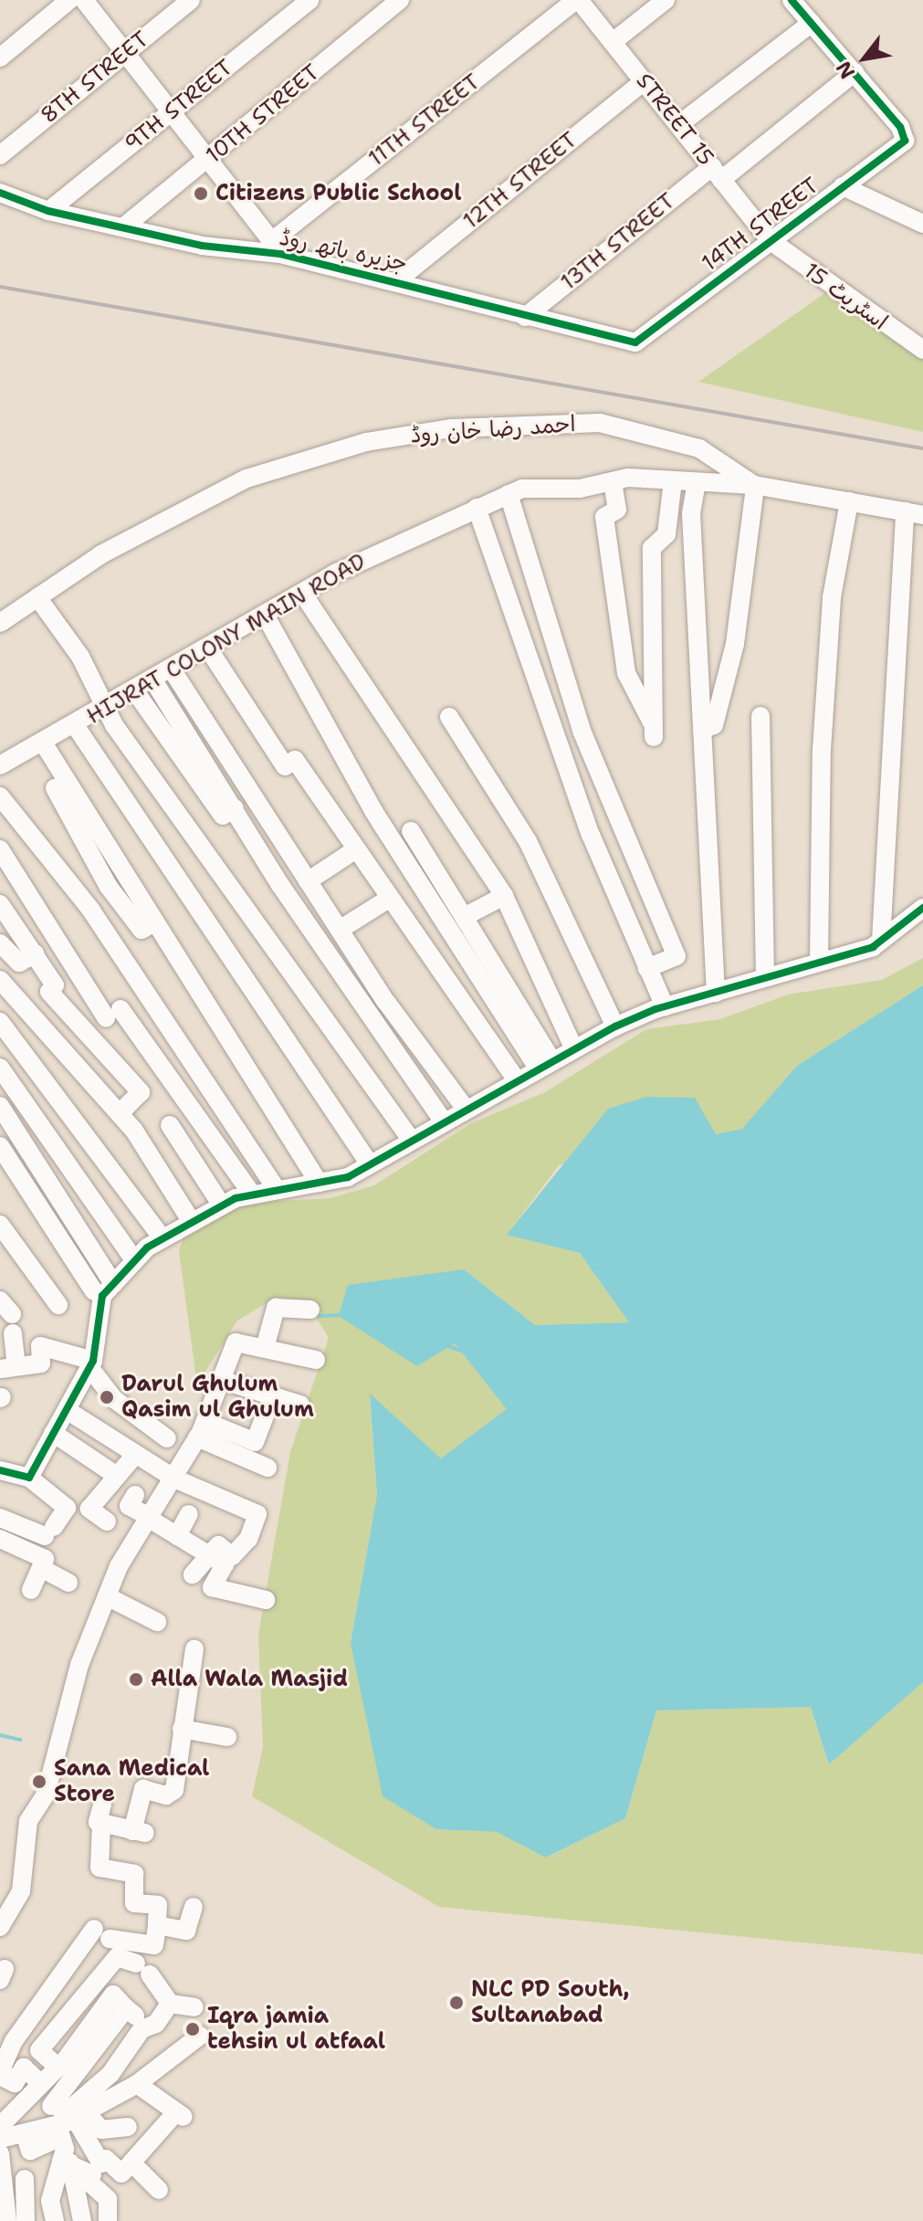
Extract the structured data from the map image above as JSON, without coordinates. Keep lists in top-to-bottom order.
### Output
{
  "streets": {
    "street": [
      "8TH STREET",
      "9TH STREET",
      "10TH STREET",
      "STREET 15",
      "11TH STREET",
      "12TH STREET",
      "14TH STREET",
      "13TH STREET",
      "جزیرہ باتھ روڈ",
      "اسٹریٹ 15",
      "احمد رضا خان روڈ",
      "HIJRAT COLONY MAIN ROAD"
    ]
  },
  "crossings": [
    ["9TH STREET", "جزیرہ باتھ روڈ"],
    ["10TH STREET", "جزیرہ باتھ روڈ"],
    ["STREET 15", "11TH STREET"],
    ["STREET 15", "12TH STREET"],
    ["STREET 15", "14TH STREET"],
    ["STREET 15", "13TH STREET"],
    ["STREET 15", "اسٹریٹ 15"],
    ["11TH STREET", "جزیرہ باتھ روڈ"],
    ["12TH STREET", "جزیرہ باتھ روڈ"],
    ["14TH STREET", "13TH STREET"],
    ["14TH STREET", "جزیرہ باتھ روڈ"],
    ["14TH STREET", "اسٹریٹ 15"],
    ["13TH STREET", "جزیرہ باتھ روڈ"],
    ["احمد رضا خان روڈ", "HIJRAT COLONY MAIN ROAD"]
  ],
  "places": [
    "Citizens Public School",
    "Darul Ghulum Qasim ul Ghulum",
    "Alla Wala Masjid",
    "Sana Medical Store",
    "NLC PD South, Sultanabad",
    "Iqra jamia tehsin ul atfaal"
  ],
  "north": "bottom left"
}
